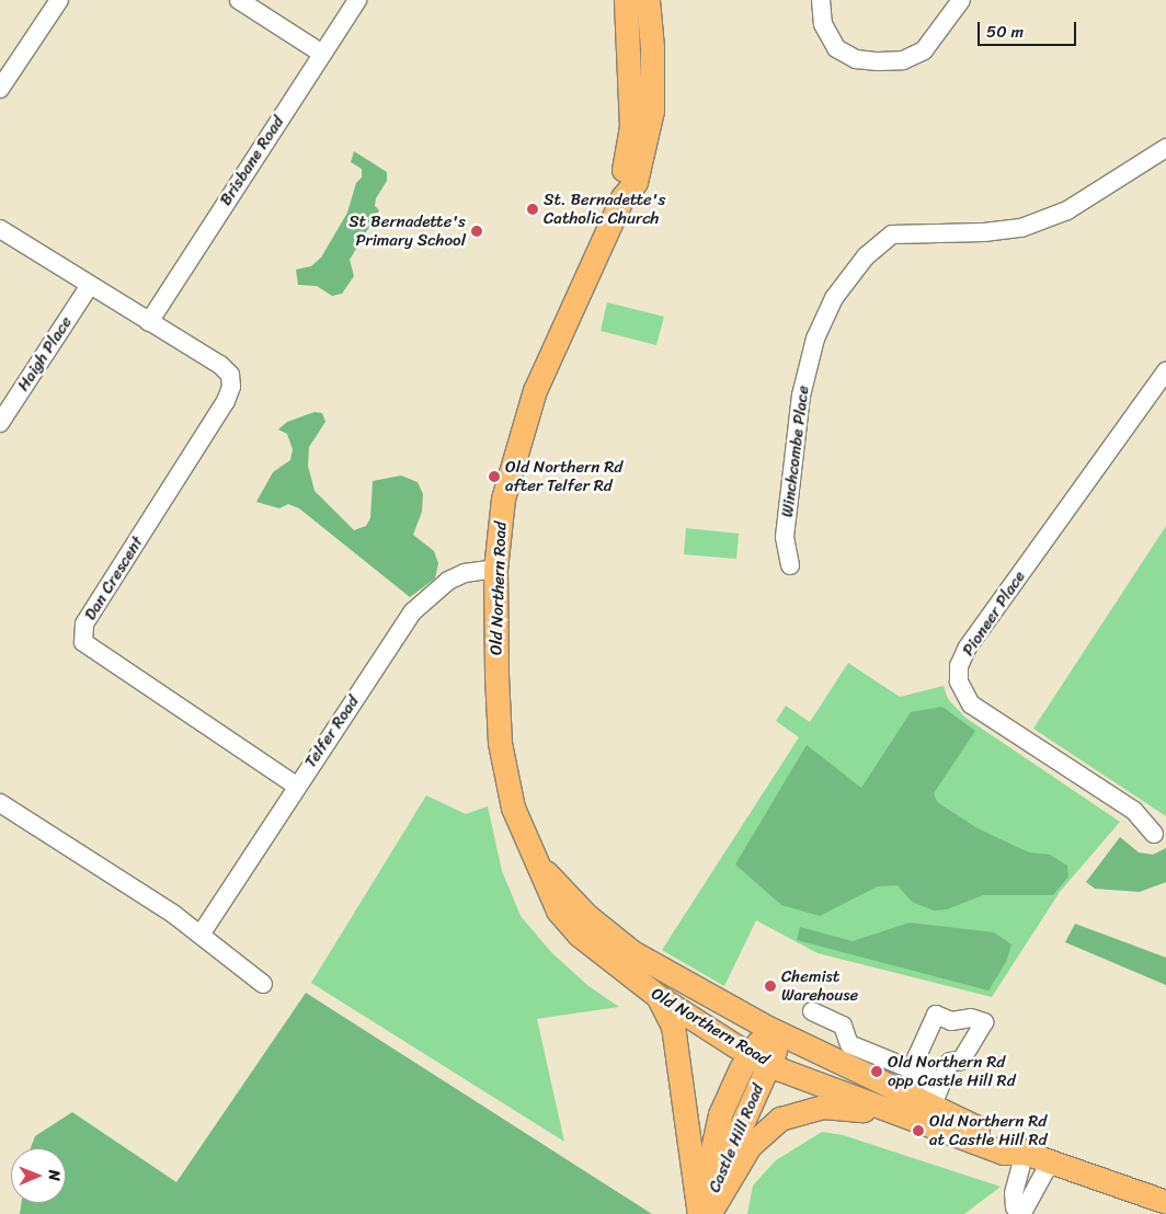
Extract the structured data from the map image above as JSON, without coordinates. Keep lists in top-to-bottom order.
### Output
{
  "streets": {
    "main road": ["Old Northern Road", "Castle Hill Road"],
    "street": [
      "Brisbane Road",
      "Haigh Place",
      "Winchcombe Place",
      "Dan Crescent",
      "Pioneer Place",
      "Telfer Road"
    ]
  },
  "crossings": [
    ["Brisbane Road", "Dan Crescent"],
    ["Dan Crescent", "Telfer Road"],
    ["Old Northern Road", "Telfer Road"],
    ["Old Northern Road", "Castle Hill Road"]
  ],
  "places": [
    "St. Bernadette's Catholic Church",
    "St Bernadette's Primary School",
    "Old Northern Rd after Telfer Rd",
    "Chemist Warehouse",
    "Old Northern Rd opp Castle Hill Rd",
    "Old Northern Rd at Castle Hill Rd"
  ],
  "scale_bar": "50 m",
  "north": "right"
}
